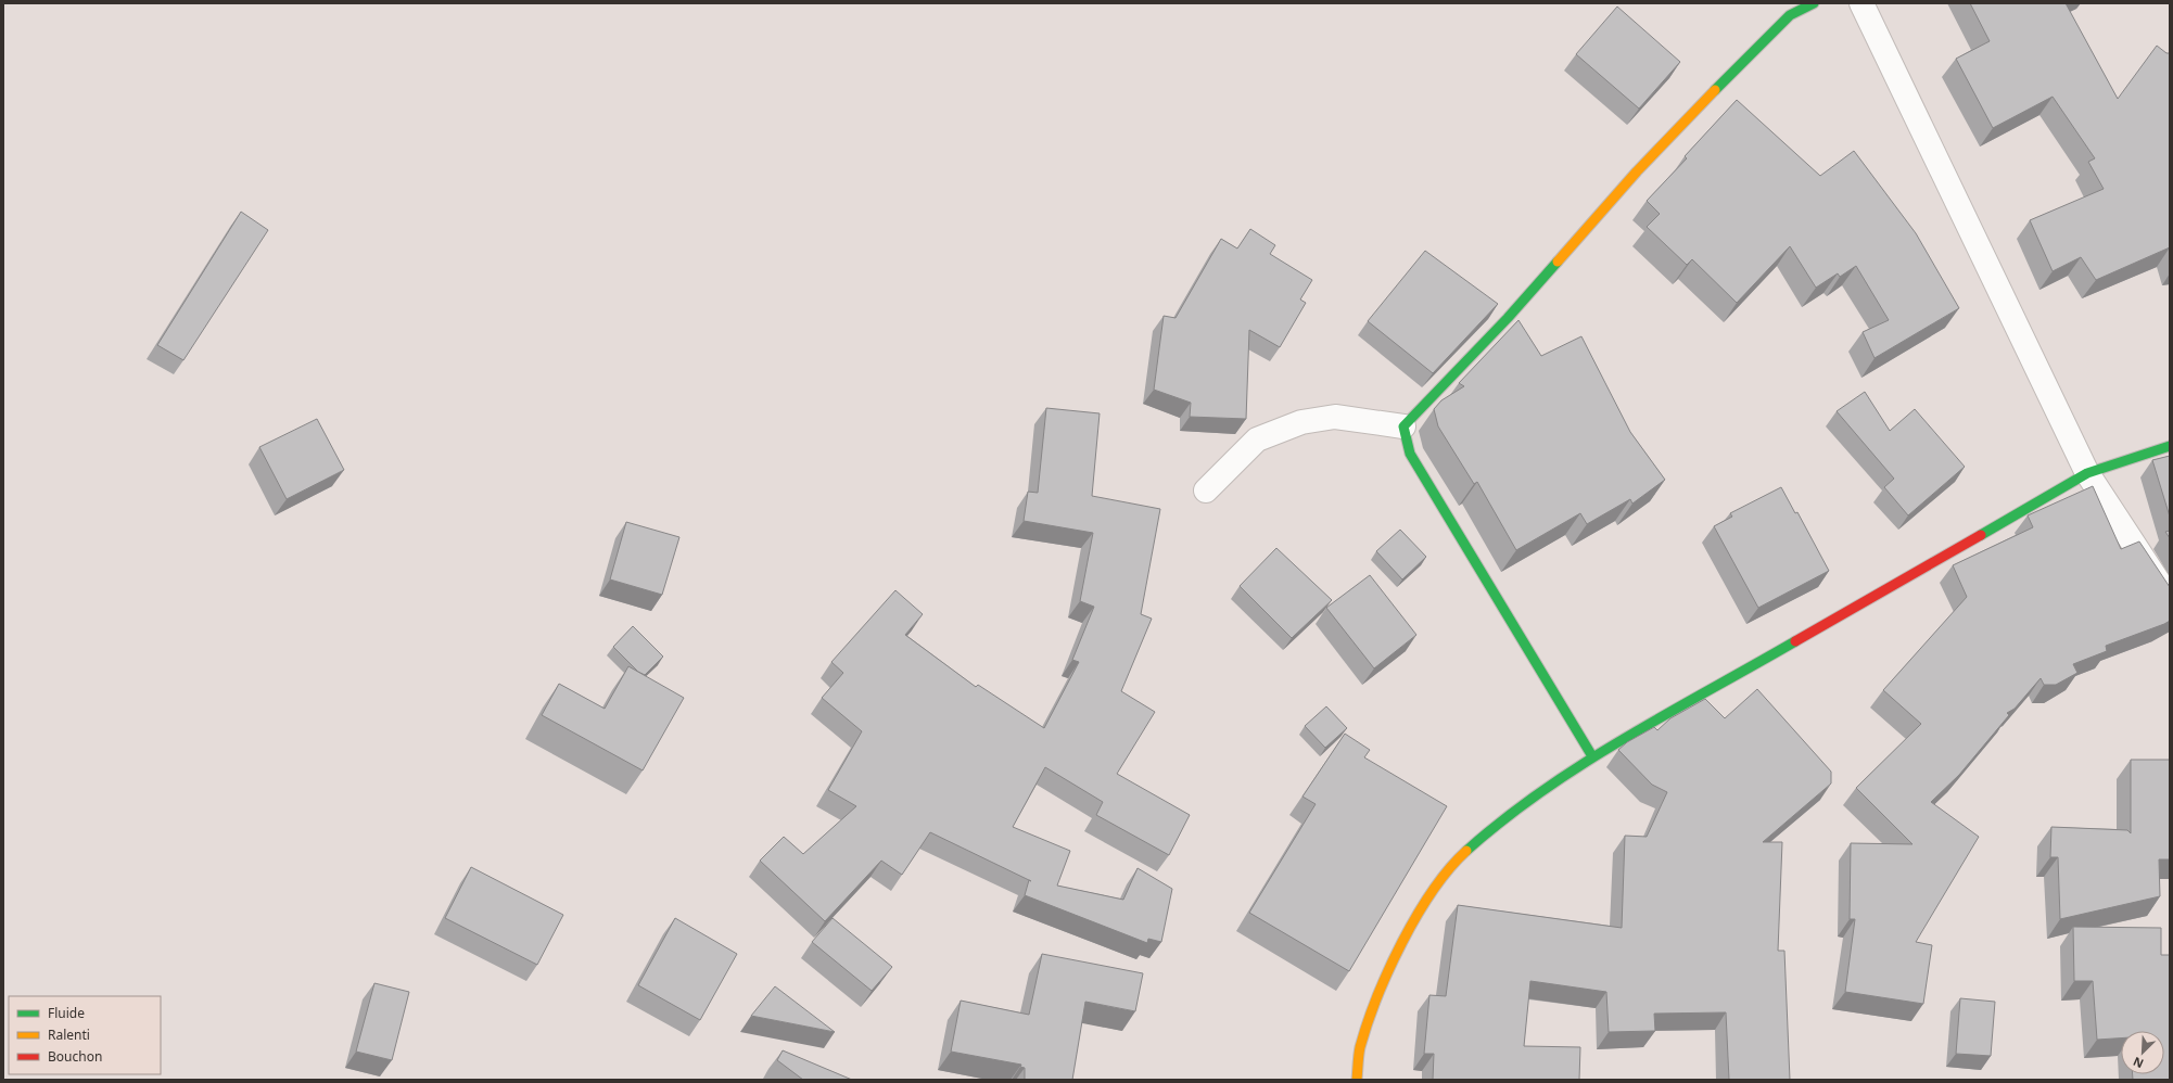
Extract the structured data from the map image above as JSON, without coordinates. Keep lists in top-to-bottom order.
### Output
{
  "legend": ["Fluide", "Ralenti", "Bouchon"],
  "north": "bottom left"
}
